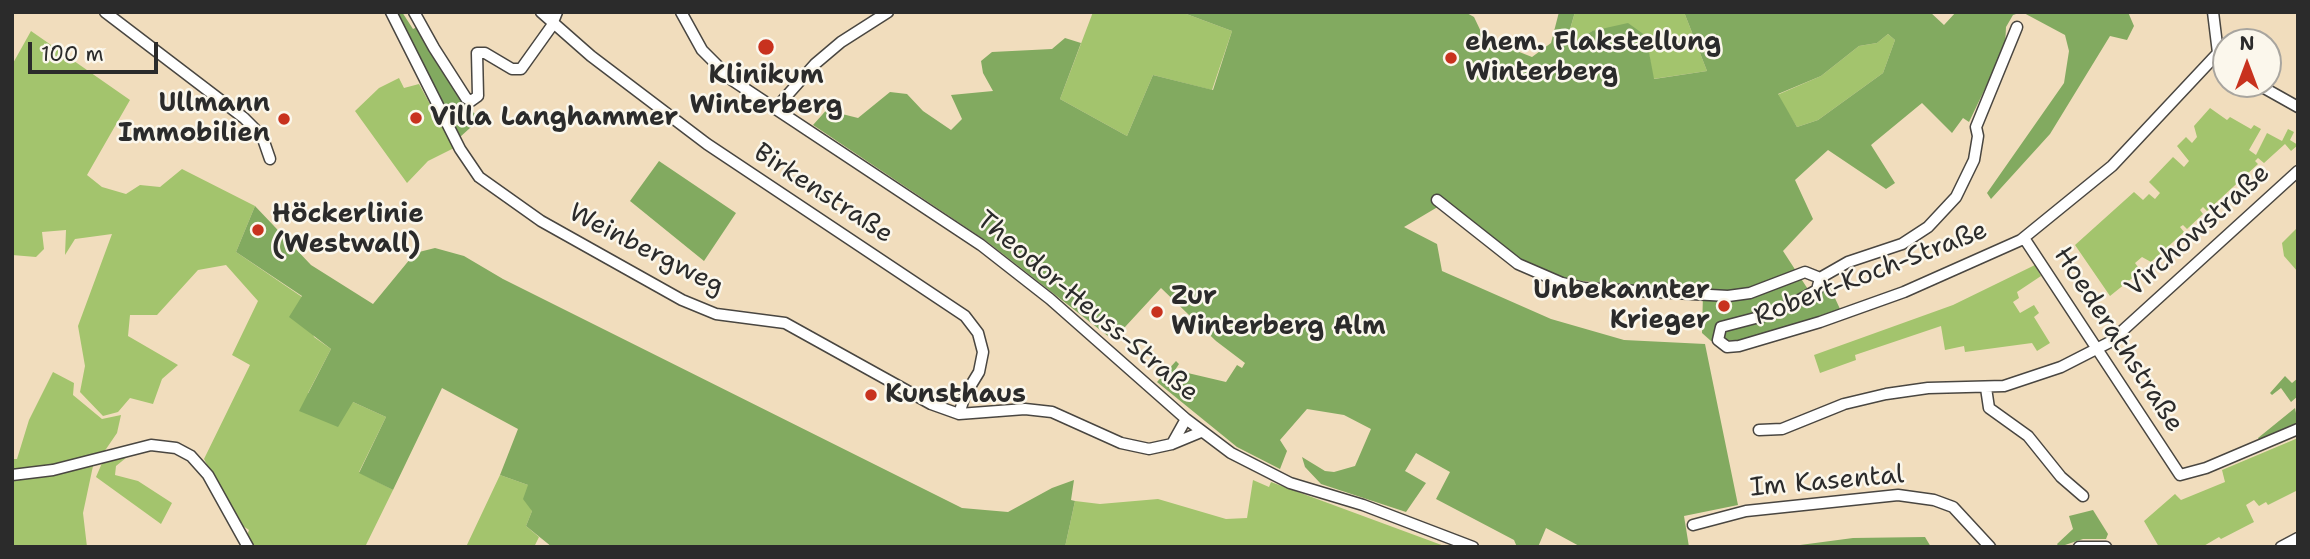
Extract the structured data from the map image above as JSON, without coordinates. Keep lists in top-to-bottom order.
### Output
{
  "streets": {
    "street": [
      "Birkenstraße",
      "Virchowstraße",
      "Weinbergweg",
      "Robert-Koch-Straße",
      "Theodor-Heuss-Straße",
      "Hoederathstraße",
      "Im Kasental"
    ]
  },
  "crossings": [
    ["Birkenstraße", "Weinbergweg"],
    ["Virchowstraße", "Hoederathstraße"],
    ["Weinbergweg", "Theodor-Heuss-Straße"],
    ["Robert-Koch-Straße", "Hoederathstraße"]
  ],
  "places": [
    "Klinikum Winterberg",
    "ehem. Flakstellung Winterberg",
    "Villa Langhammer",
    "Ullmann Immobilien",
    "Höckerlinie (Westwall)",
    "Unbekannter Krieger",
    "Zur Winterberg Alm",
    "Kunsthaus"
  ],
  "scale_bar": "100 m",
  "north": "top"
}
